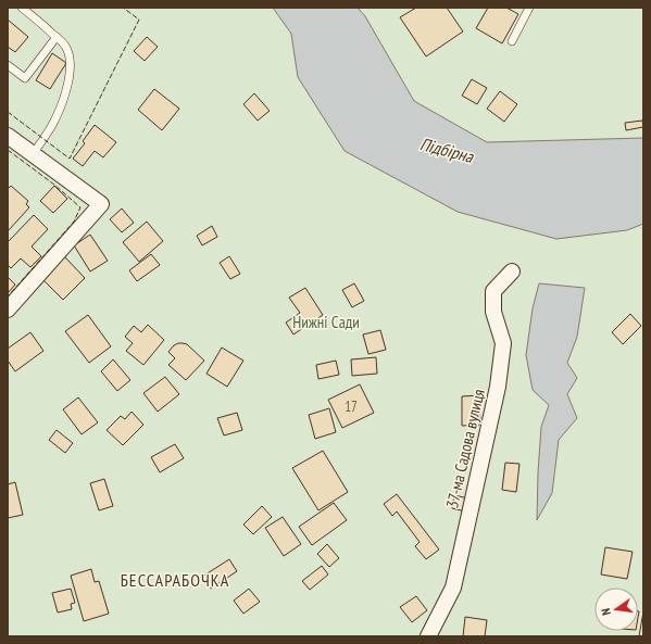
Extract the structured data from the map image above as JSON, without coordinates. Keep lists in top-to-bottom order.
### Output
{
  "streets": {
    "street": ["37-ма Садова вулиця"]
  },
  "districts": ["БЕССАРАБОЧКА"],
  "water": ["Підбірна"],
  "parks": ["Нижні Сади"],
  "house_numbers": ["17"],
  "north": "left"
}
